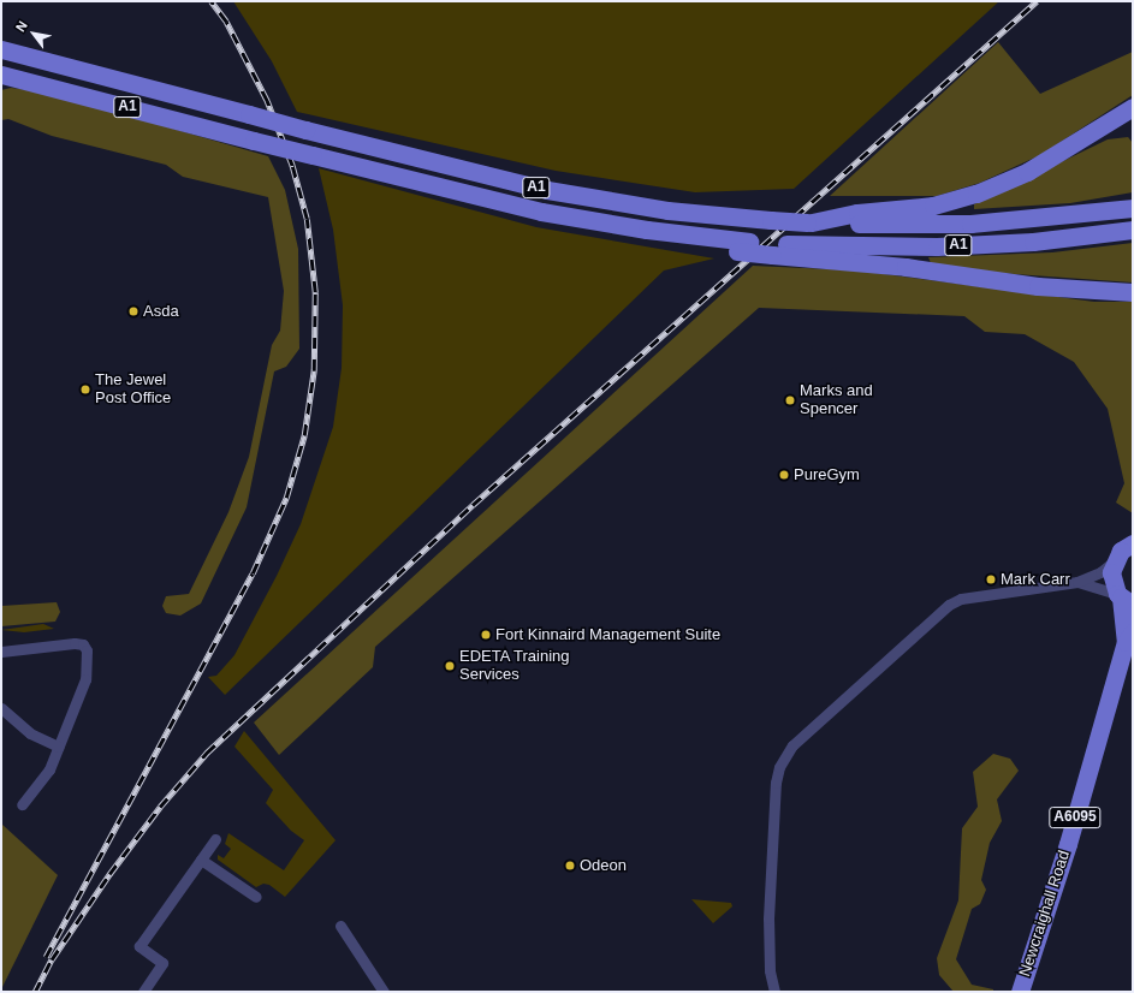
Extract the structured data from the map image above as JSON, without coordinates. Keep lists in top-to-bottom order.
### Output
{
  "streets": {
    "main road": ["A1", "A6095", "Newcraighall Road"]
  },
  "places": [
    "Asda",
    "The Jewel Post Office",
    "Marks and Spencer",
    "PureGym",
    "Mark Carr",
    "Fort Kinnaird Management Suite",
    "EDETA Training Services",
    "Odeon"
  ],
  "north": "top left"
}
